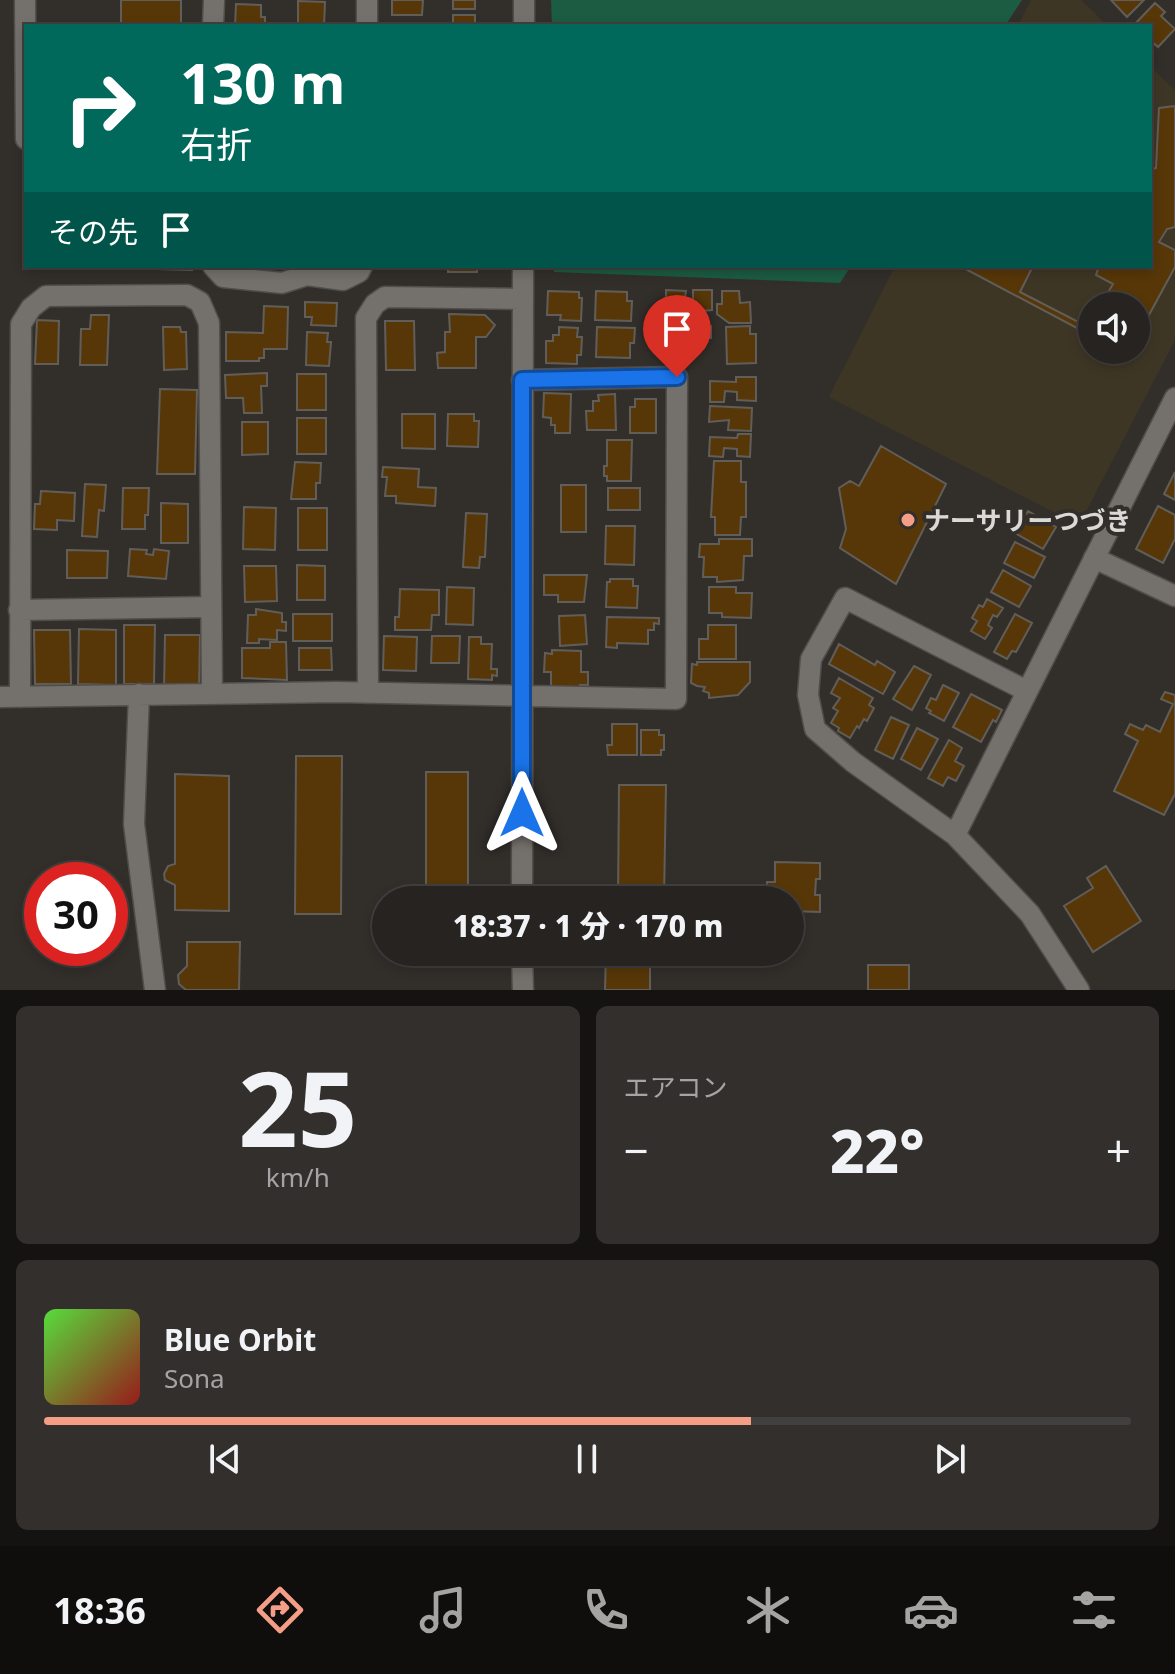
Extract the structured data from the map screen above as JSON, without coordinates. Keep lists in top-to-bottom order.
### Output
{
  "places": ["ナーサリーつづき"],
  "page": {
    "turn": ["130 m", "右折"],
    "then": "その先",
    "limit": "30",
    "trip": "18:37 · 1 分 · 170 m",
    "tile": [
      ["25", "km/h"],
      "エアコン"
    ],
    "heat": ["−", "22°", "+"],
    "song": ["Blue Orbit", "Sona"],
    "tabs": "18:36"
  }
}
